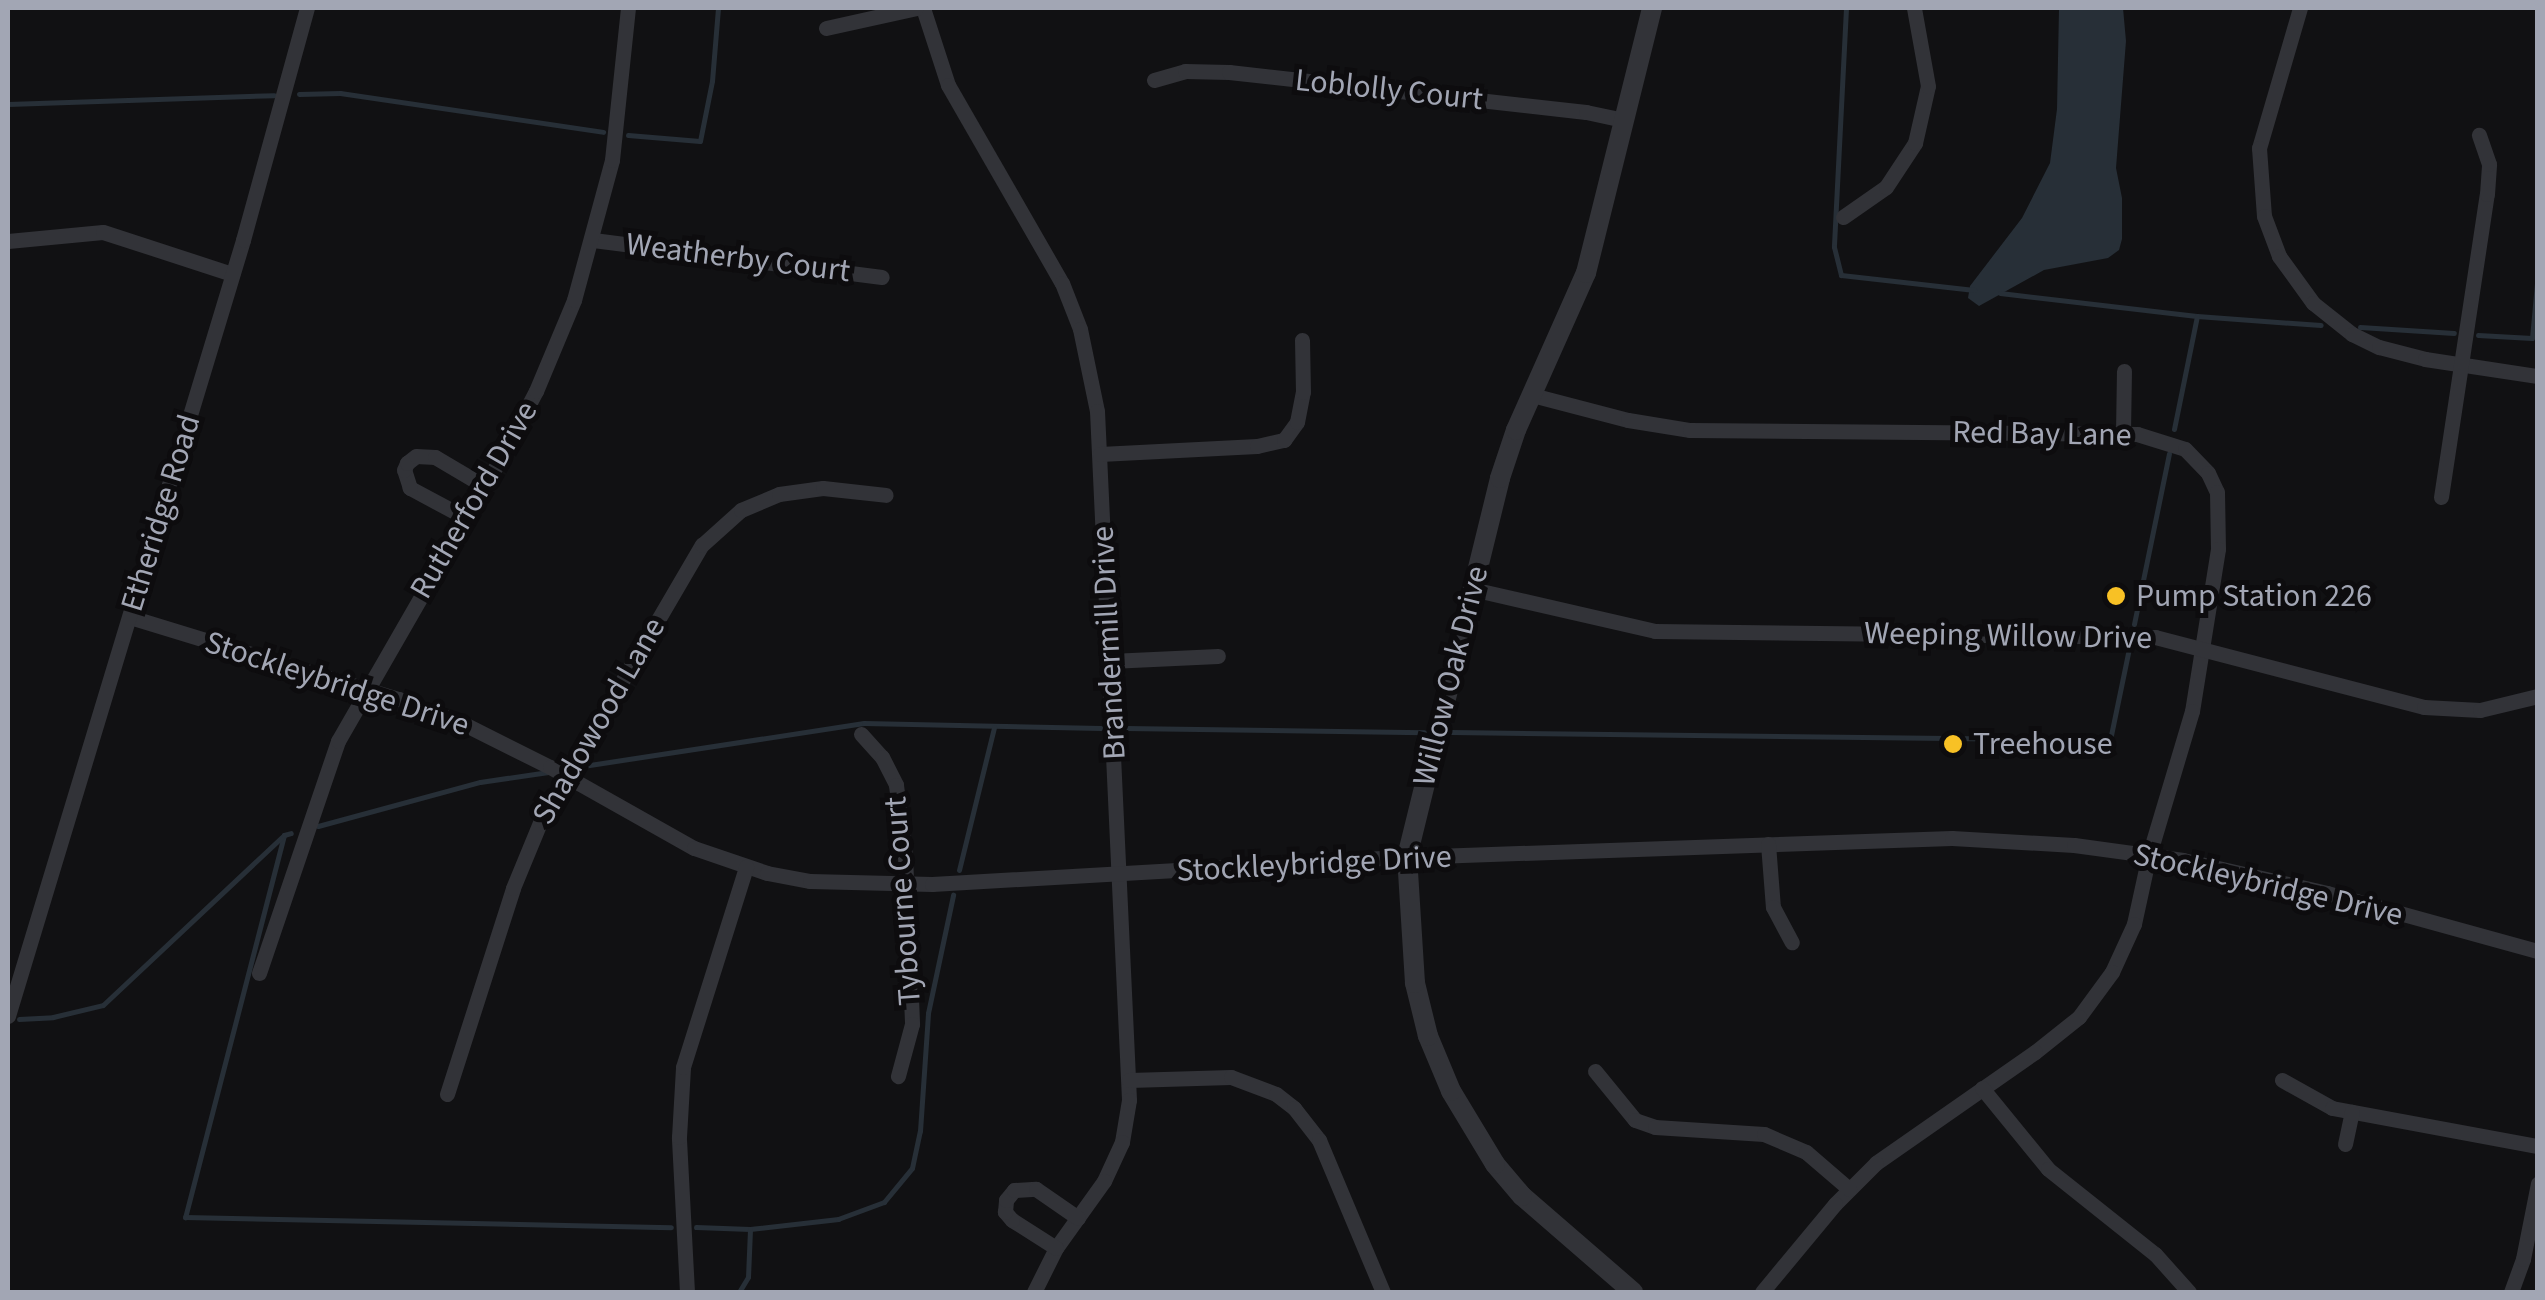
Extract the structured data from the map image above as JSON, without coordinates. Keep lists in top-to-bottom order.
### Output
{
  "streets": {
    "street": [
      "Loblolly Court",
      "Weatherby Court",
      "Red Bay Lane",
      "Rutherford Drive",
      "Etheridge Road",
      "Weeping Willow Drive",
      "Brandermill Drive",
      "Willow Oak Drive",
      "Stockleybridge Drive",
      "Shadowood Lane",
      "Tybourne Court"
    ]
  },
  "crossings": [
    ["Loblolly Court", "Willow Oak Drive"],
    ["Weatherby Court", "Rutherford Drive"],
    ["Red Bay Lane", "Weeping Willow Drive"],
    ["Red Bay Lane", "Willow Oak Drive"],
    ["Red Bay Lane", "Stockleybridge Drive"],
    ["Rutherford Drive", "Stockleybridge Drive"],
    ["Etheridge Road", "Stockleybridge Drive"],
    ["Weeping Willow Drive", "Willow Oak Drive"],
    ["Brandermill Drive", "Stockleybridge Drive"],
    ["Willow Oak Drive", "Stockleybridge Drive"],
    ["Stockleybridge Drive", "Shadowood Lane"],
    ["Stockleybridge Drive", "Tybourne Court"]
  ],
  "places": ["Pump Station 226", "Treehouse"]
}
